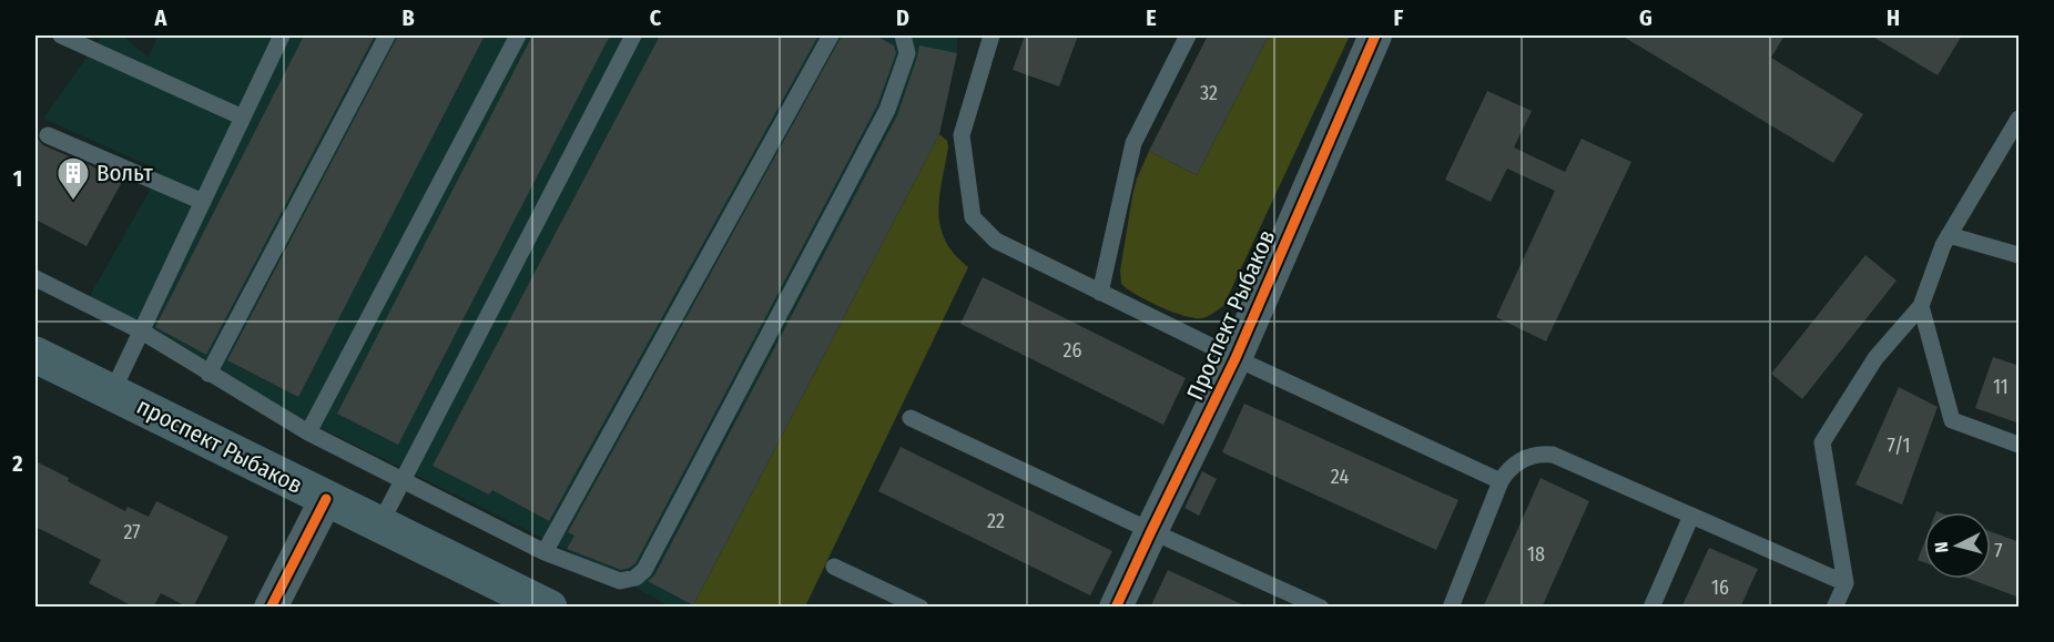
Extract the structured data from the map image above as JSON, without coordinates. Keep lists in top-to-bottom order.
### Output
{
  "streets": {
    "main road": ["проспект Рыбаков"],
    "street": ["Проспект Рыбаков"]
  },
  "places": {
    "building": ["Вольт"]
  },
  "house_numbers": [
    "32",
    "26",
    "11",
    "7/1",
    "24",
    "22",
    "27",
    "7",
    "18",
    "16"
  ],
  "north": "left",
  "grid": {
    "columns": [
      "A",
      "B",
      "C",
      "D",
      "E",
      "F",
      "G",
      "H"
    ],
    "rows": ["1", "2"]
  }
}
